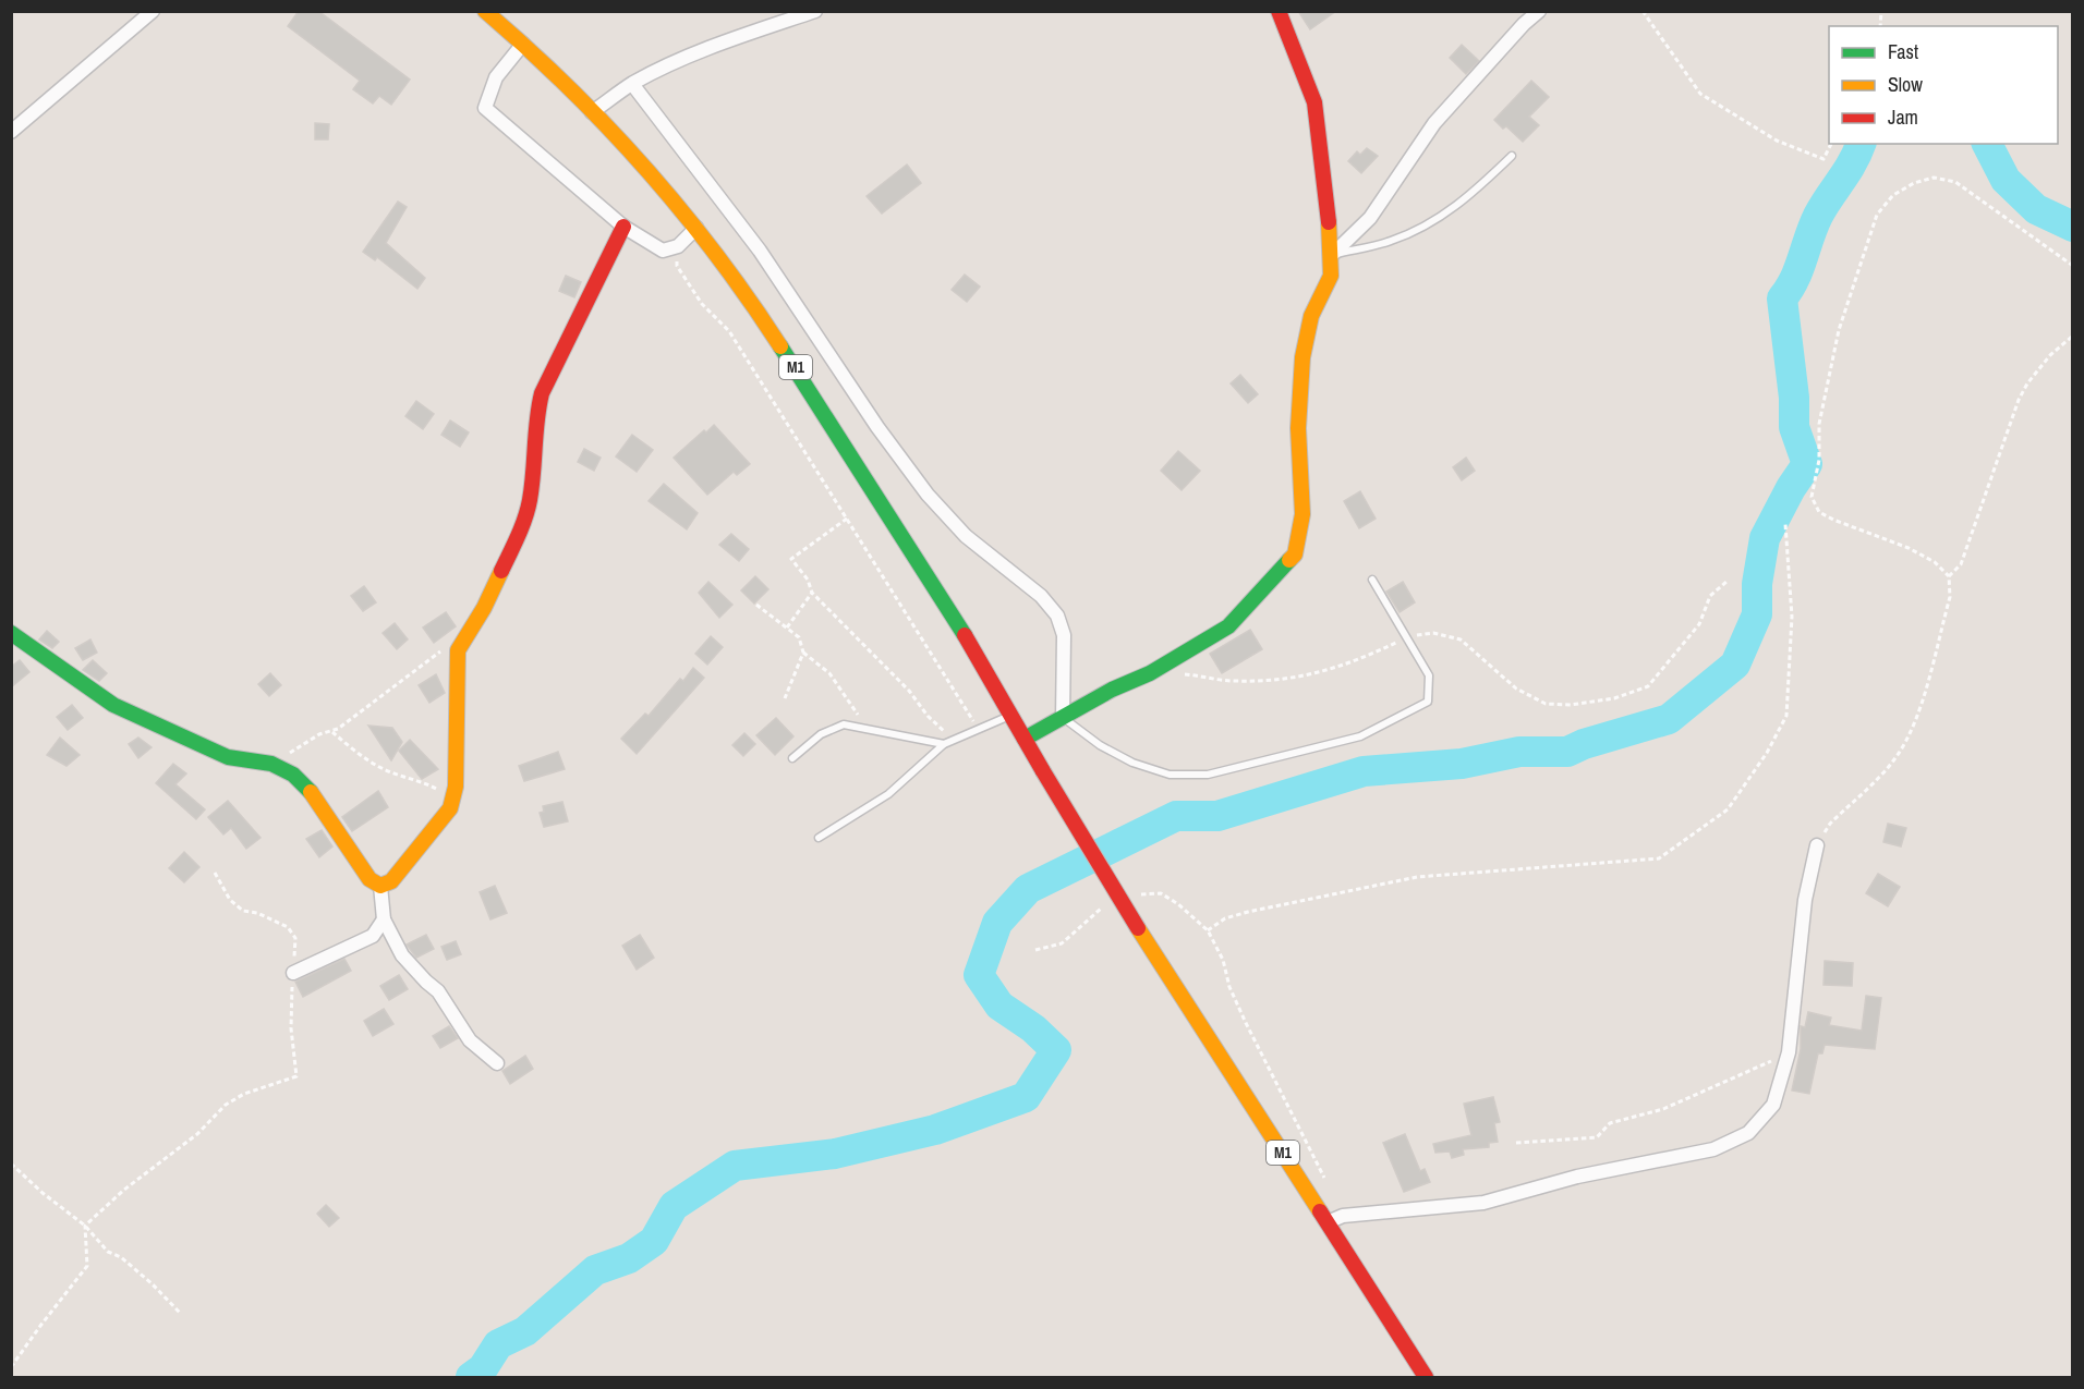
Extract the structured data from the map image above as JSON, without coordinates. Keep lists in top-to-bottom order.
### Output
{
  "streets": {
    "main road": ["M1"]
  },
  "legend": ["Fast", "Slow", "Jam"]
}
